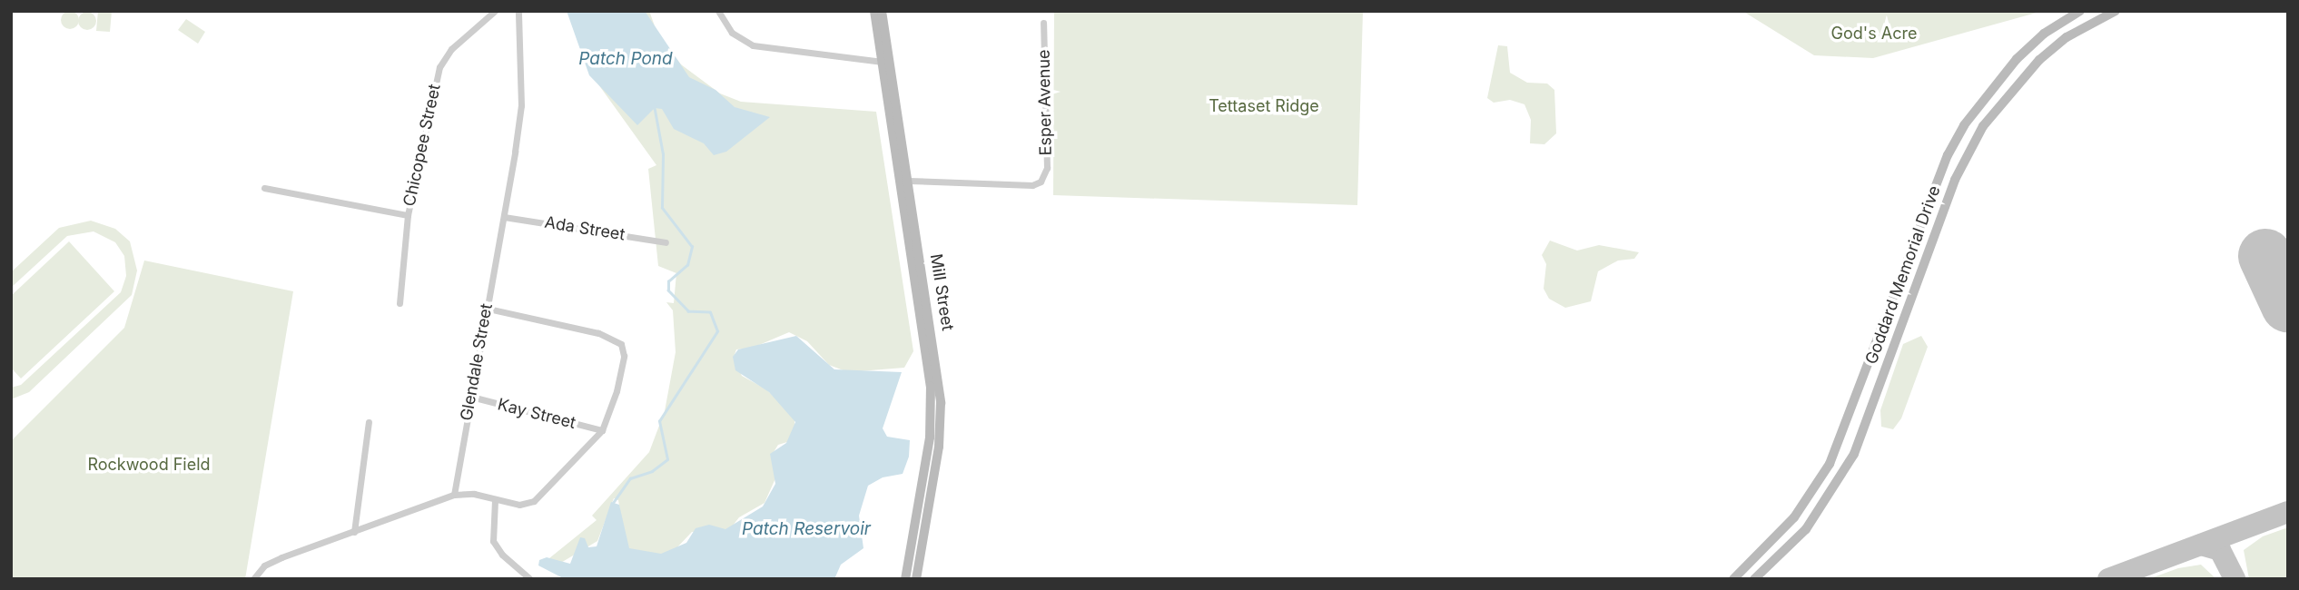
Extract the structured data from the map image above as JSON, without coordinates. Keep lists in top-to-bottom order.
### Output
{
  "streets": {
    "main road": ["Goddard Memorial Drive", "Mill Street"],
    "street": [
      "Esper Avenue",
      "Chicopee Street",
      "Ada Street",
      "Glendale Street",
      "Kay Street"
    ]
  },
  "crossings": [
    ["Esper Avenue", "Mill Street"],
    ["Ada Street", "Glendale Street"],
    ["Glendale Street", "Kay Street"]
  ],
  "water": ["Patch Pond", "Patch Reservoir"],
  "parks": ["God's Acre", "Tettaset Ridge", "Rockwood Field"]
}
